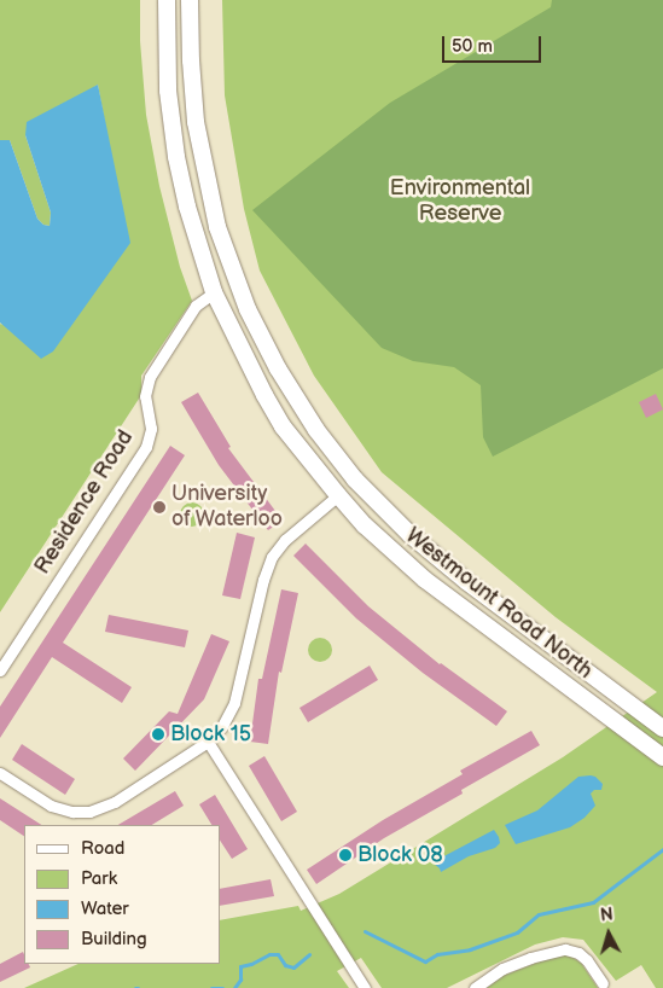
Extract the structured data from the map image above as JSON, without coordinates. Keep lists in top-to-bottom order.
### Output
{
  "streets": {
    "main road": ["Westmount Road North"],
    "street": ["Residence Road"]
  },
  "crossings": [
    ["Residence Road", "Westmount Road North"]
  ],
  "parks": ["Environmental Reserve"],
  "places": ["University of Waterloo", "Block 15", "Block 08"],
  "legend": [
    "Road",
    "Park",
    "Water",
    "Building"
  ],
  "scale_bar": "50 m",
  "north": "top"
}
